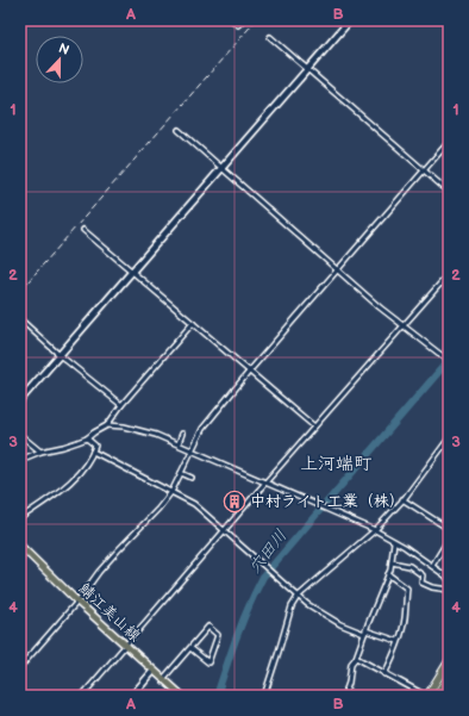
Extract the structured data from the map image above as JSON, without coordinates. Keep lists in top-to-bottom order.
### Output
{
  "streets": {
    "main road": ["鯖江美山線"]
  },
  "districts": ["上河端町"],
  "water": ["穴田川"],
  "places": {
    "building": ["中村ライト工業（株）"]
  },
  "north": "top",
  "grid": {
    "columns": ["A", "B"],
    "rows": [
      "1",
      "2",
      "3",
      "4"
    ]
  }
}
